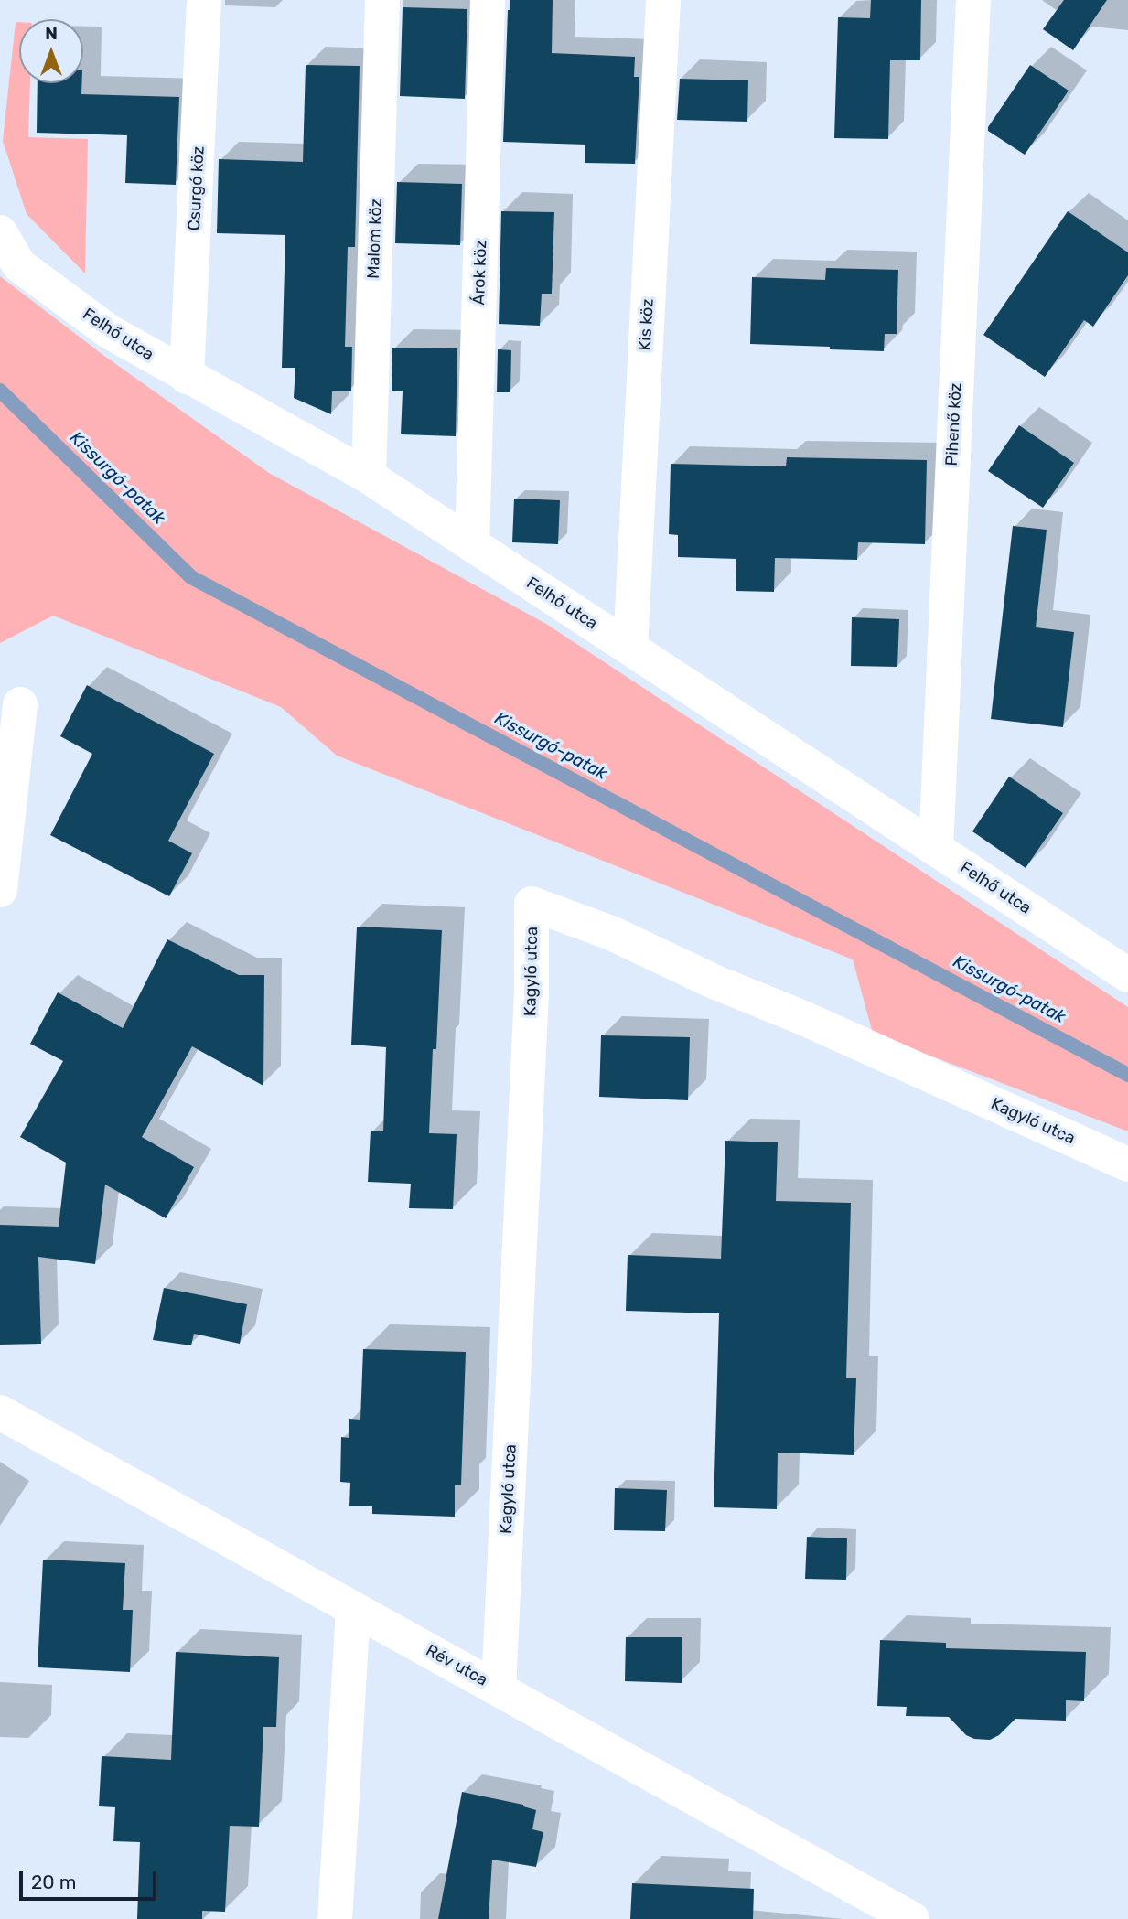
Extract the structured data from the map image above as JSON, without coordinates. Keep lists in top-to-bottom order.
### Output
{
  "streets": {
    "street": [
      "Csurgó köz",
      "Malom köz",
      "Árok köz",
      "Kis köz",
      "Felhő utca",
      "Pihenő köz",
      "Kagyló utca",
      "Rév utca"
    ]
  },
  "crossings": [
    ["Csurgó köz", "Felhő utca"],
    ["Malom köz", "Felhő utca"],
    ["Árok köz", "Felhő utca"],
    ["Kis köz", "Felhő utca"],
    ["Felhő utca", "Pihenő köz"],
    ["Kagyló utca", "Rév utca"]
  ],
  "water": ["Kissurgó-patak"],
  "scale_bar": "20 m",
  "north": "top"
}
